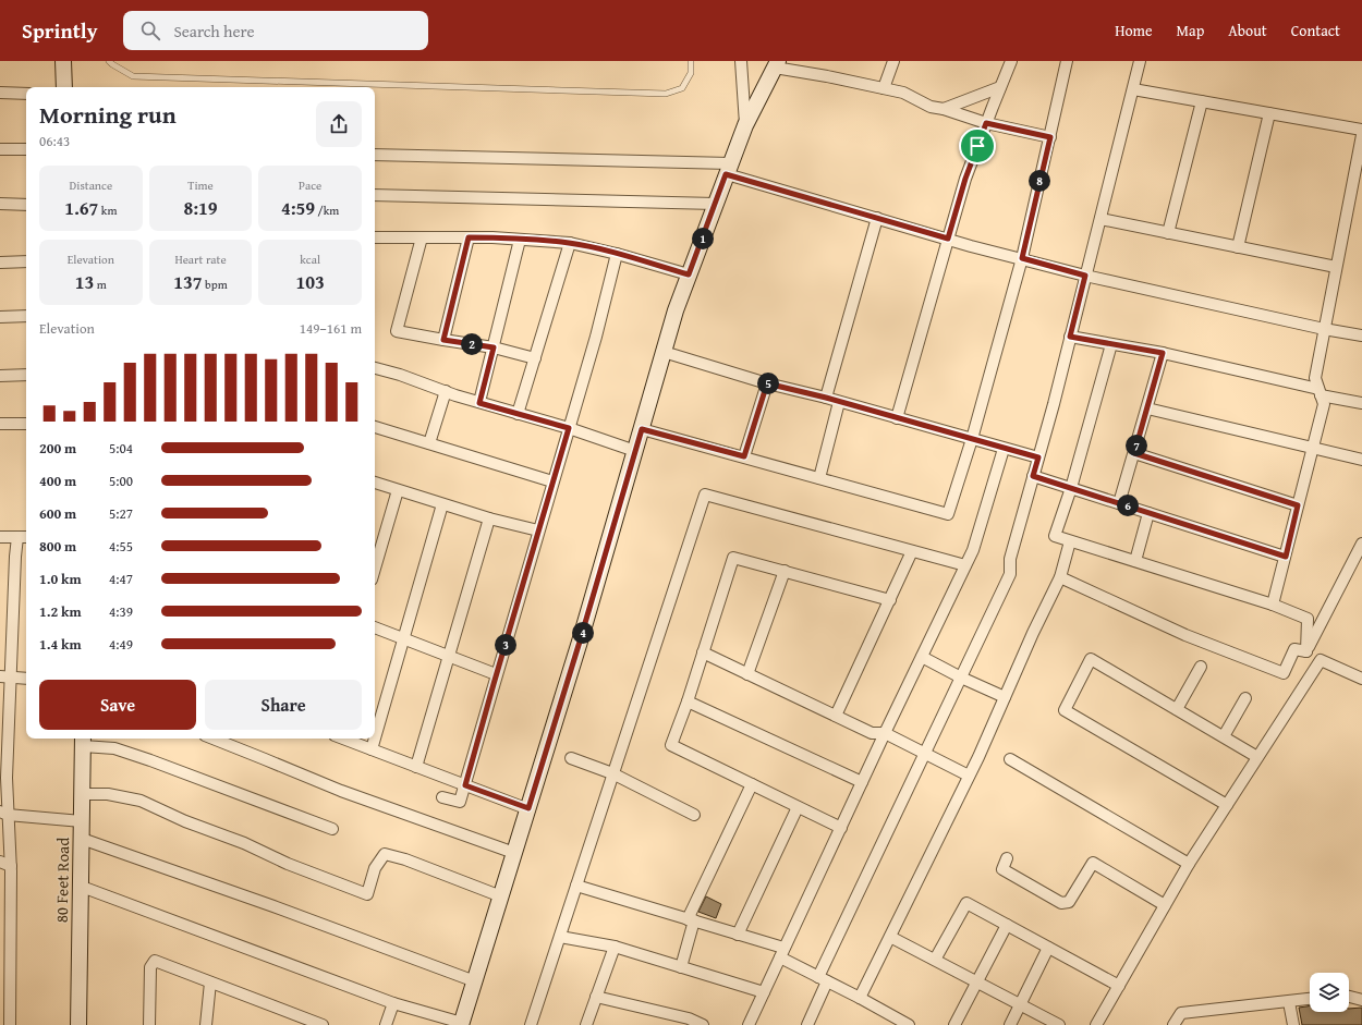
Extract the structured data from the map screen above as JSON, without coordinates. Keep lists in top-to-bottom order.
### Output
{
  "streets": {
    "street": ["80 Feet Road"]
  },
  "page": {
    "header": "Sprintly",
    "search": "Search here",
    "nav": [
      "Home",
      "Map",
      "About",
      "Contact"
    ],
    "heading": ["Morning run", "06:43"],
    "stats": [
      ["Distance", "1.67 km"],
      ["Time", "8:19"],
      ["Pace", "4:59 /km"],
      ["Elevation", "13 m"],
      ["Heart rate", "137 bpm"],
      ["kcal", "103"]
    ],
    "pins": [
      "8",
      "1",
      "2",
      "5",
      "7",
      "6",
      "4",
      "3"
    ],
    "chart": ["Elevation", "149–161 m"],
    "list": [
      {
        "name": "200 m",
        "note": "5:04"
      },
      {
        "name": "400 m",
        "note": "5:00"
      },
      {
        "name": "600 m",
        "note": "5:27"
      },
      {
        "name": "800 m",
        "note": "4:55"
      },
      {
        "name": "1.0 km",
        "note": "4:47"
      },
      {
        "name": "1.2 km",
        "note": "4:39"
      },
      {
        "name": "1.4 km",
        "note": "4:49"
      }
    ],
    "buttons": ["Save", "Share"]
  }
}
